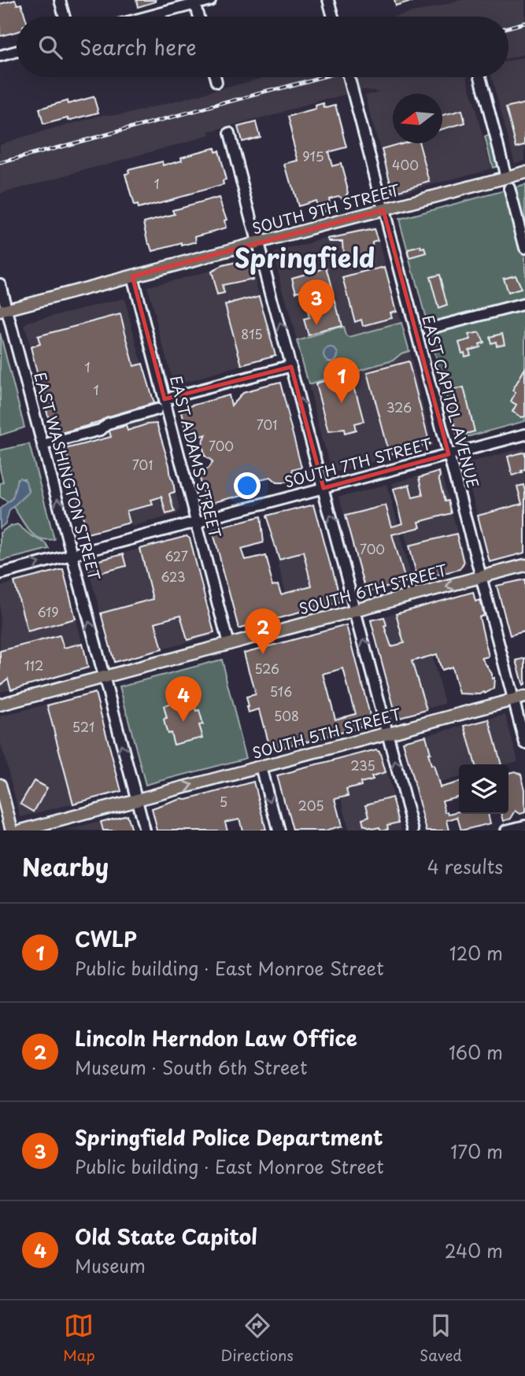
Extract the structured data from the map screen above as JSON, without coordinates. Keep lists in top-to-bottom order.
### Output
{
  "streets": {
    "main road": ["SOUTH 9TH STREET", "SOUTH 6TH STREET", "SOUTH 5TH STREET"],
    "street": [
      "EAST CAPITOL AVENUE",
      "EAST ADAMS STREET",
      "SOUTH 7TH STREET",
      "EAST WASHINGTON STREET"
    ]
  },
  "crossings": [
    ["SOUTH 9TH STREET", "EAST CAPITOL AVENUE"],
    ["SOUTH 9TH STREET", "EAST ADAMS STREET"],
    ["SOUTH 9TH STREET", "EAST WASHINGTON STREET"],
    ["EAST CAPITOL AVENUE", "SOUTH 7TH STREET"],
    ["EAST CAPITOL AVENUE", "SOUTH 6TH STREET"],
    ["EAST CAPITOL AVENUE", "SOUTH 5TH STREET"],
    ["EAST ADAMS STREET", "SOUTH 7TH STREET"],
    ["EAST ADAMS STREET", "SOUTH 6TH STREET"],
    ["SOUTH 7TH STREET", "EAST WASHINGTON STREET"],
    ["EAST WASHINGTON STREET", "SOUTH 6TH STREET"],
    ["EAST WASHINGTON STREET", "SOUTH 5TH STREET"]
  ],
  "one_way": ["EAST WASHINGTON STREET"],
  "districts": ["Springfield"],
  "house_numbers": [
    "915",
    "400",
    "1",
    "815",
    "1",
    "1",
    "326",
    "701",
    "700",
    "701",
    "700",
    "627",
    "623",
    "619",
    "112",
    "526",
    "516",
    "508",
    "521",
    "235",
    "5",
    "205"
  ],
  "north": "left",
  "page": {
    "search": "Search here",
    "pins": [
      "3",
      "1",
      "2",
      "4"
    ],
    "heading": ["Nearby", "4 results"],
    "list": [
      {
        "mark": "1",
        "name": "CWLP",
        "note": "Public building · East Monroe Street",
        "value": "120 m"
      },
      {
        "mark": "2",
        "name": "Lincoln Herndon Law Office",
        "note": "Museum · South 6th Street",
        "value": "160 m"
      },
      {
        "mark": "3",
        "name": "Springfield Police Department",
        "note": "Public building · East Monroe Street",
        "value": "170 m"
      },
      {
        "mark": "4",
        "name": "Old State Capitol",
        "note": "Museum",
        "value": "240 m"
      }
    ],
    "nav": ["Map", "Directions", "Saved"]
  }
}
